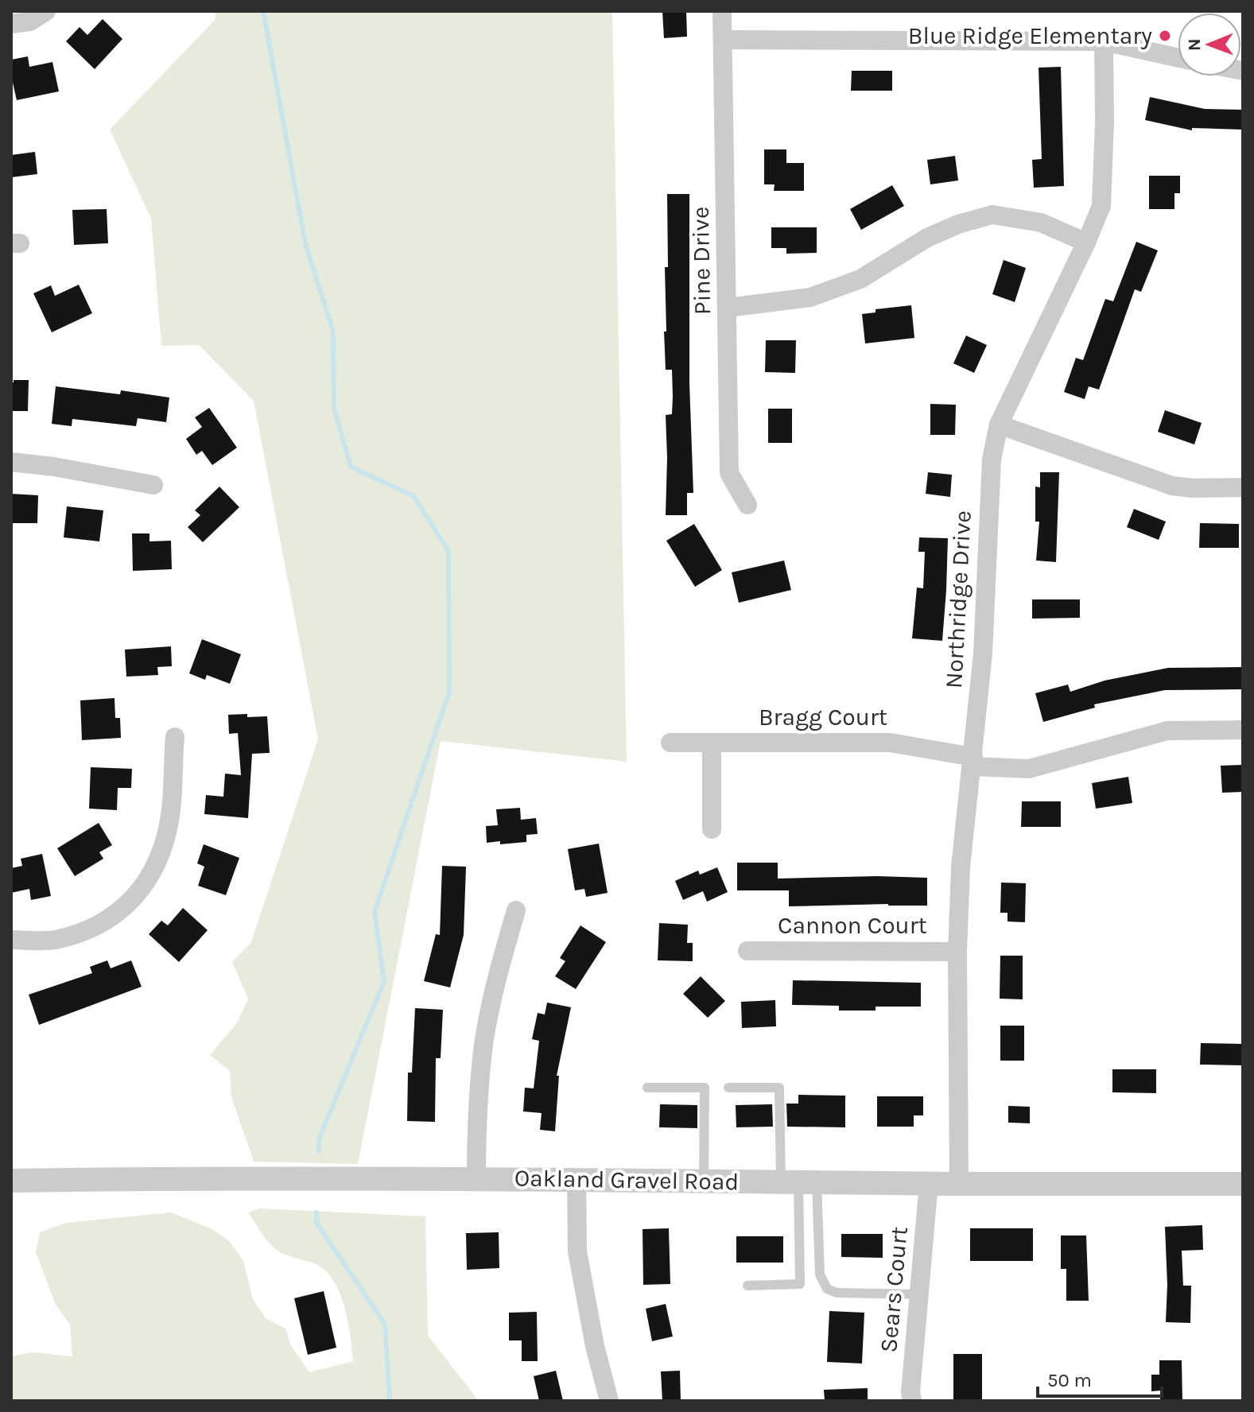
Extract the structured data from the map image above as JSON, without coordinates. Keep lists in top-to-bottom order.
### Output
{
  "streets": {
    "street": [
      "Pine Drive",
      "Northridge Drive",
      "Bragg Court",
      "Cannon Court",
      "Oakland Gravel Road",
      "Sears Court"
    ]
  },
  "crossings": [
    ["Northridge Drive", "Bragg Court"],
    ["Northridge Drive", "Cannon Court"],
    ["Northridge Drive", "Oakland Gravel Road"],
    ["Oakland Gravel Road", "Sears Court"]
  ],
  "places": ["Blue Ridge Elementary"],
  "scale_bar": "50 m",
  "north": "left"
}
